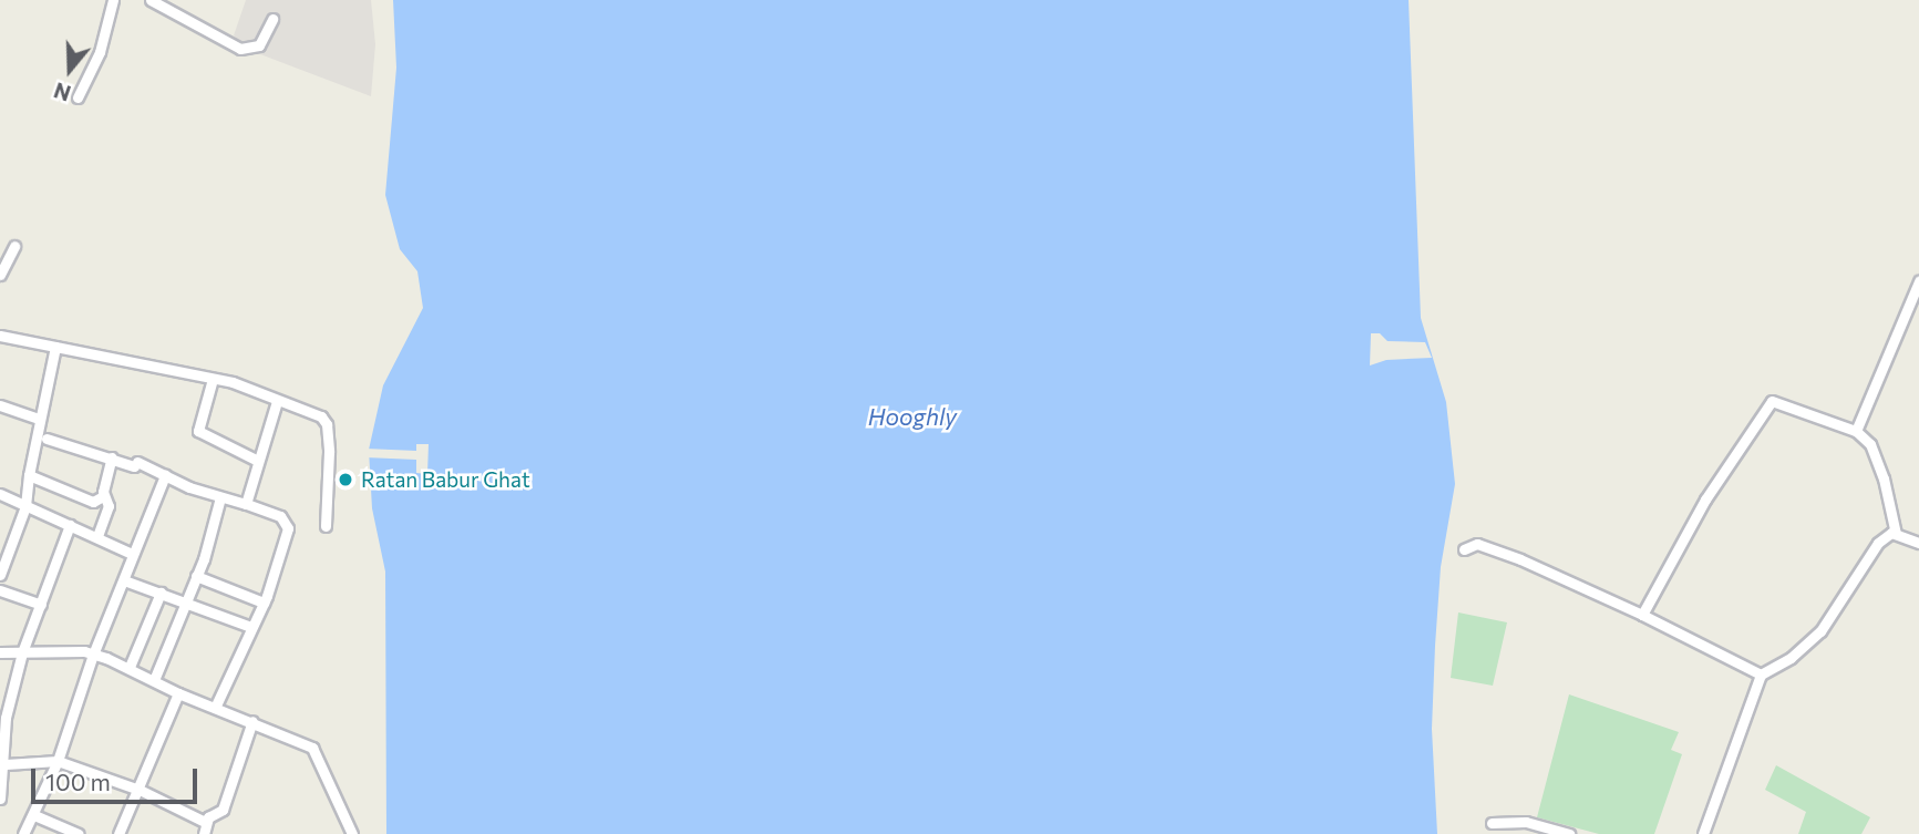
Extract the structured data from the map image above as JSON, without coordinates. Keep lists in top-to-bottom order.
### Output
{
  "water": ["Hooghly"],
  "places": ["Ratan Babur Ghat"],
  "scale_bar": "100 m",
  "north": "bottom"
}
